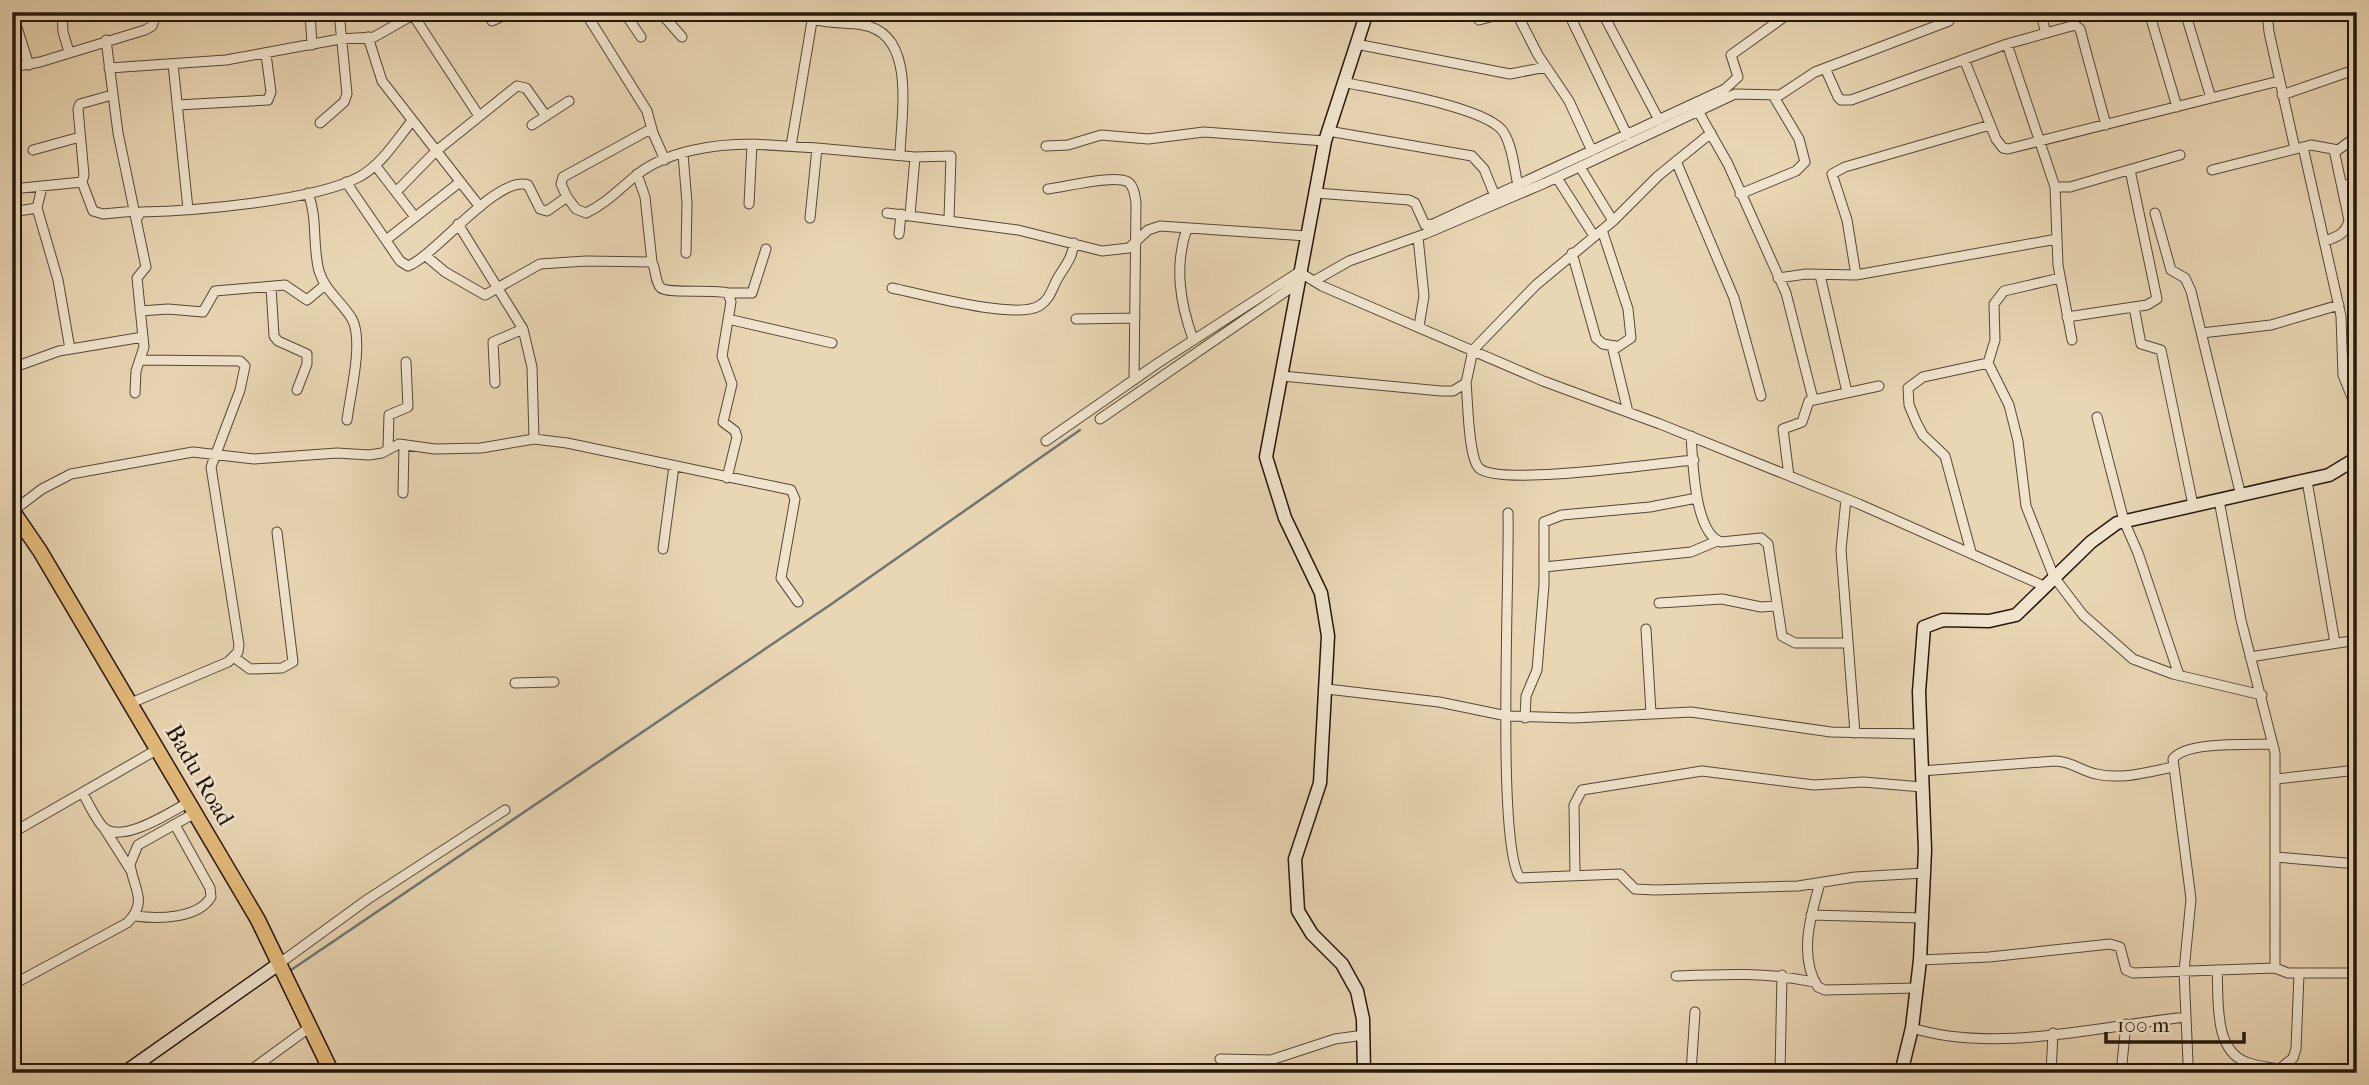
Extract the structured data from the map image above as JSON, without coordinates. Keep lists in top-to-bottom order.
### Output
{
  "streets": {
    "main road": ["Badu Road"]
  },
  "scale_bar": "100 m"
}
